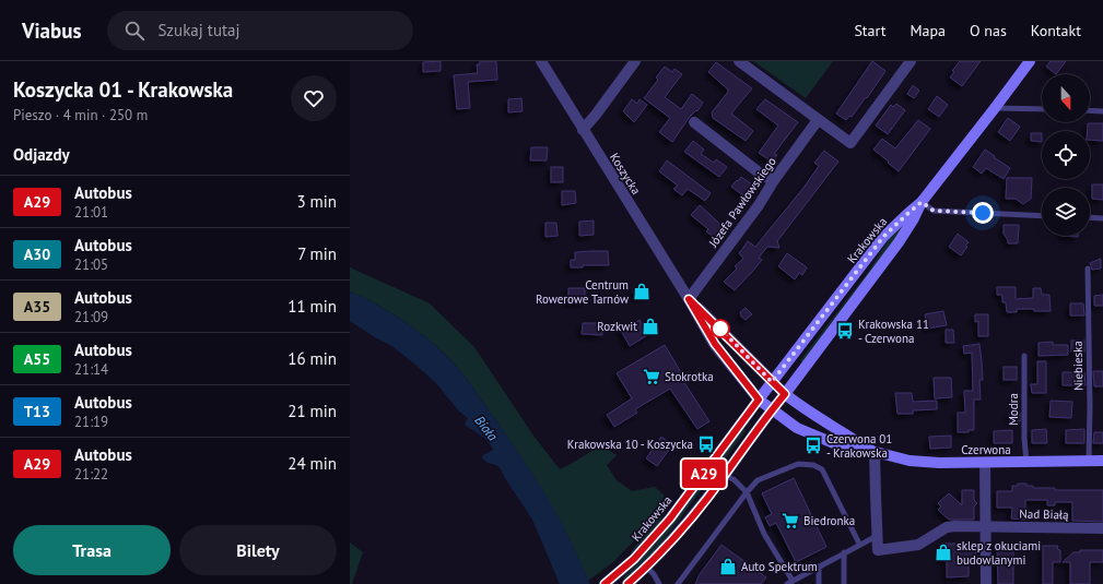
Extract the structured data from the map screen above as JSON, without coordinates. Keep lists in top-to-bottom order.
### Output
{
  "streets": {
    "main road": ["Krakowska", "Czerwona"],
    "street": ["Koszycka", "Józefa Pawłowskiego", "Nad Białą"],
    "lane": ["Niebieska", "Modra"]
  },
  "crossings": [
    ["Koszycka", "Józefa Pawłowskiego"],
    ["Koszycka", "Krakowska"],
    ["Krakowska", "Czerwona"],
    ["Niebieska", "Czerwona"],
    ["Modra", "Czerwona"]
  ],
  "water": ["Biała"],
  "places": {
    "shop": [
      "Centrum Rowerowe Tarnów",
      "Rozkwit",
      "sklep z okuciami budowlanymi",
      "Auto Spektrum"
    ],
    "bus stop": ["Krakowska 11 - Czerwona", "Krakowska 10 - Koszycka", "Czerwona 01 - Krakowska"],
    "supermarket": ["Stokrotka", "Biedronka"]
  },
  "lines": ["bus line A29"],
  "north": "bottom",
  "page": {
    "header": "Viabus",
    "search": "Szukaj tutaj",
    "nav": [
      "Start",
      "Mapa",
      "O nas",
      "Kontakt"
    ],
    "heading": [
      ["Koszycka 01 - Krakowska", "Pieszo · 4 min · 250 m"],
      "Odjazdy"
    ],
    "on_map": "A29",
    "list": [
      {
        "mark": "A29",
        "name": "Autobus",
        "note": "21:01",
        "value": "3 min"
      },
      {
        "mark": "A30",
        "name": "Autobus",
        "note": "21:05",
        "value": "7 min"
      },
      {
        "mark": "A35",
        "name": "Autobus",
        "note": "21:09",
        "value": "11 min"
      },
      {
        "mark": "A55",
        "name": "Autobus",
        "note": "21:14",
        "value": "16 min"
      },
      {
        "mark": "T13",
        "name": "Autobus",
        "note": "21:19",
        "value": "21 min"
      },
      {
        "mark": "A29",
        "name": "Autobus",
        "note": "21:22",
        "value": "24 min"
      }
    ],
    "buttons": ["Trasa", "Bilety"]
  }
}
